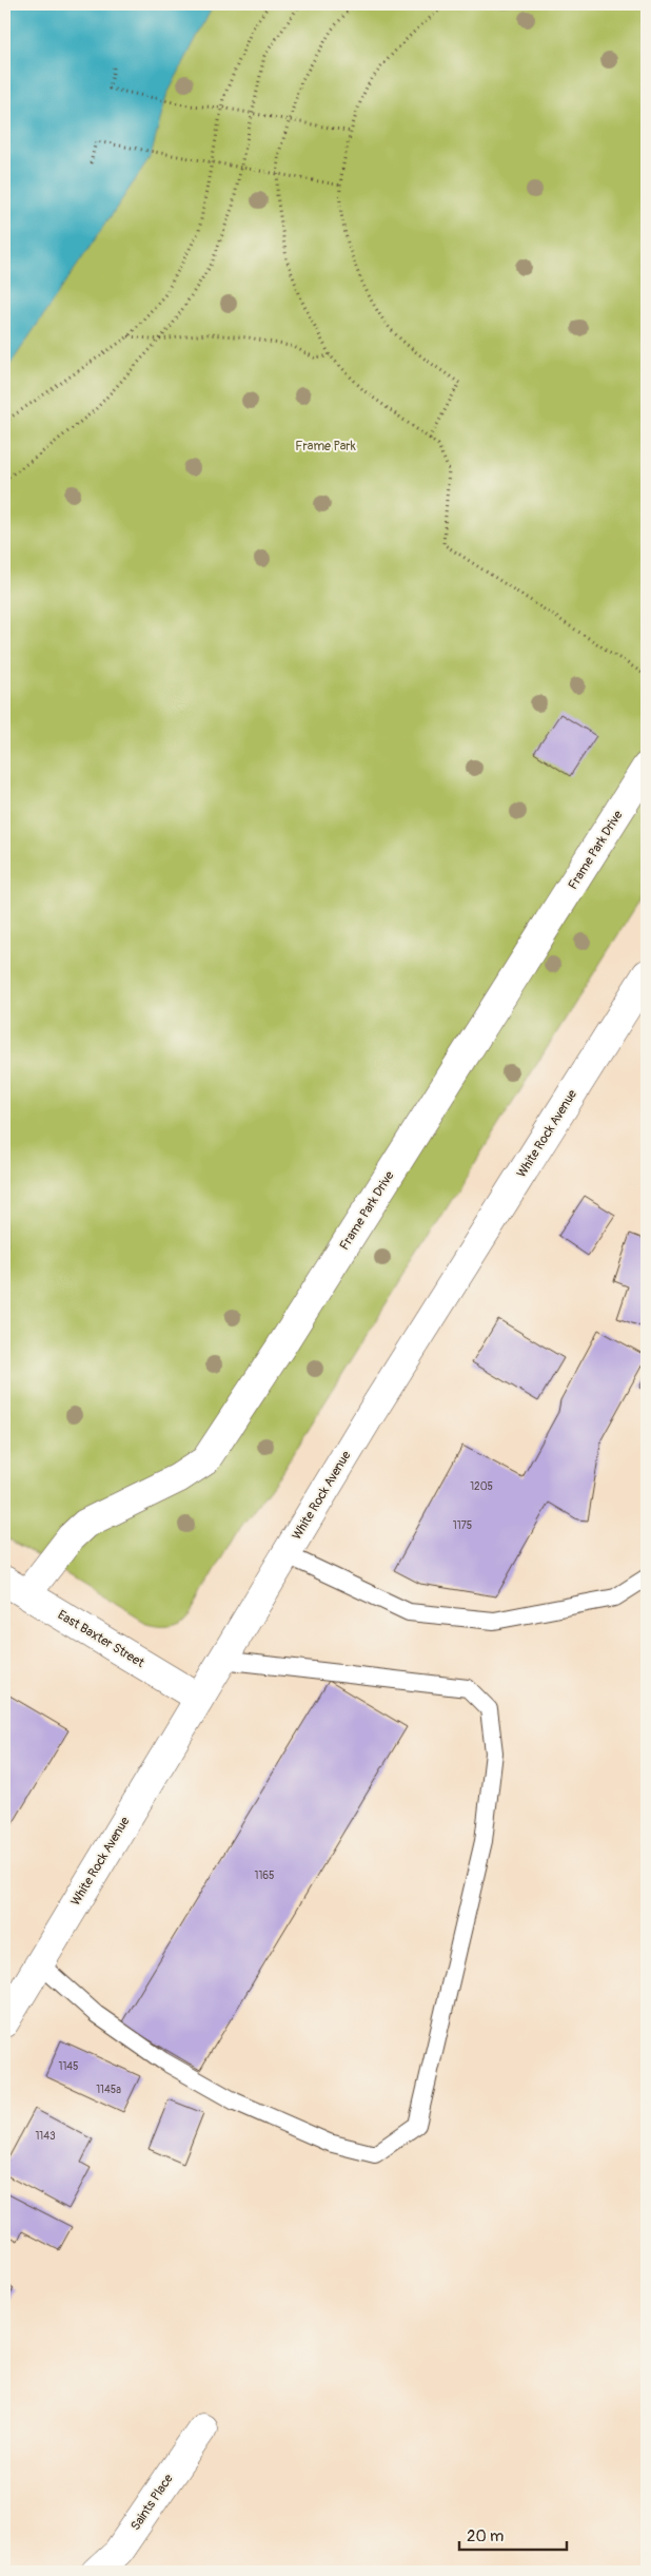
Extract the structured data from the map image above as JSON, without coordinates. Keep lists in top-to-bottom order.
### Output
{
  "streets": {
    "street": [
      "Frame Park Drive",
      "White Rock Avenue",
      "East Baxter Street",
      "Saints Place"
    ]
  },
  "crossings": [
    ["Frame Park Drive", "East Baxter Street"],
    ["White Rock Avenue", "East Baxter Street"]
  ],
  "parks": ["Frame Park"],
  "house_numbers": [
    "1205",
    "1175",
    "1165",
    "1145",
    "1145a",
    "1143"
  ],
  "scale_bar": "20 m"
}
